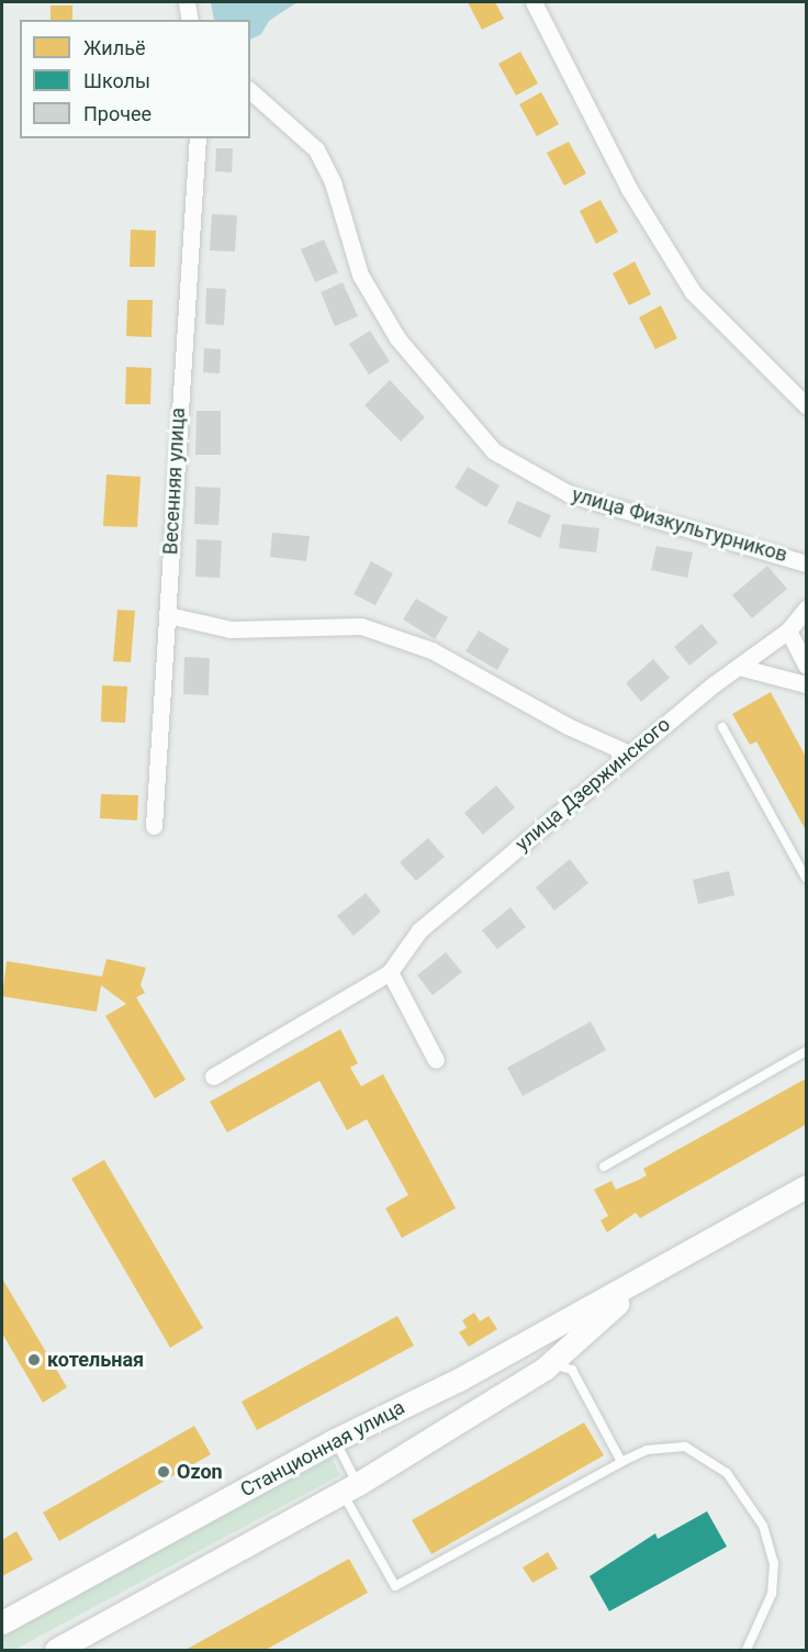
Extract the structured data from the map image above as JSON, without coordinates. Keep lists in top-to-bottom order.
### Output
{
  "streets": {
    "street": [
      "Весенняя улица",
      "улица Физкультурников",
      "улица Дзержинского",
      "Станционная улица"
    ]
  },
  "places": ["котельная", "Ozon"],
  "legend": ["Жильё", "Школы", "Прочее"]
}
